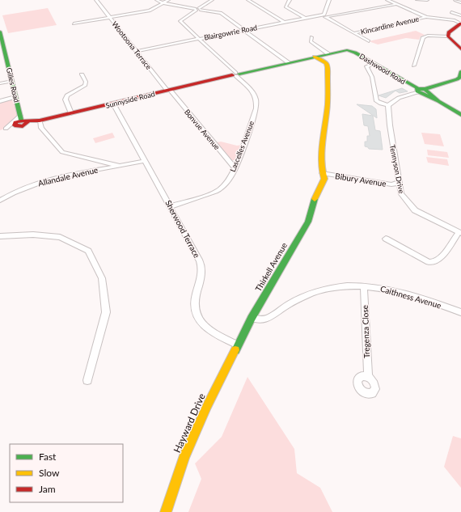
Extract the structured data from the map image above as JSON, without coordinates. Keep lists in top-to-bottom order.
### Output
{
  "streets": {
    "street": [
      "Kincardine Avenue",
      "Blairgowrie Road",
      "Wootoona Terrace",
      "Dashwood Road",
      "Gilles Road",
      "Sunnyside Road",
      "Bonvue Avenue",
      "Lascelles Avenue",
      "Tennyson Drive",
      "Allandale Avenue",
      "Bibury Avenue",
      "Sherwood Terrace",
      "Thirkell Avenue",
      "Caithness Avenue",
      "Tregenza Close",
      "Hayward Drive"
    ]
  },
  "crossings": [
    ["Blairgowrie Road", "Wootoona Terrace"],
    ["Wootoona Terrace", "Sunnyside Road"],
    ["Wootoona Terrace", "Bonvue Avenue"],
    ["Dashwood Road", "Sunnyside Road"],
    ["Gilles Road", "Sunnyside Road"],
    ["Sunnyside Road", "Bonvue Avenue"],
    ["Sunnyside Road", "Lascelles Avenue"],
    ["Sunnyside Road", "Sherwood Terrace"],
    ["Sunnyside Road", "Thirkell Avenue"],
    ["Bonvue Avenue", "Lascelles Avenue"],
    ["Lascelles Avenue", "Sherwood Terrace"],
    ["Tennyson Drive", "Bibury Avenue"],
    ["Allandale Avenue", "Sherwood Terrace"],
    ["Bibury Avenue", "Thirkell Avenue"],
    ["Sherwood Terrace", "Thirkell Avenue"],
    ["Sherwood Terrace", "Hayward Drive"],
    ["Thirkell Avenue", "Caithness Avenue"],
    ["Thirkell Avenue", "Hayward Drive"],
    ["Caithness Avenue", "Tregenza Close"]
  ],
  "legend": ["Fast", "Slow", "Jam"]
}
